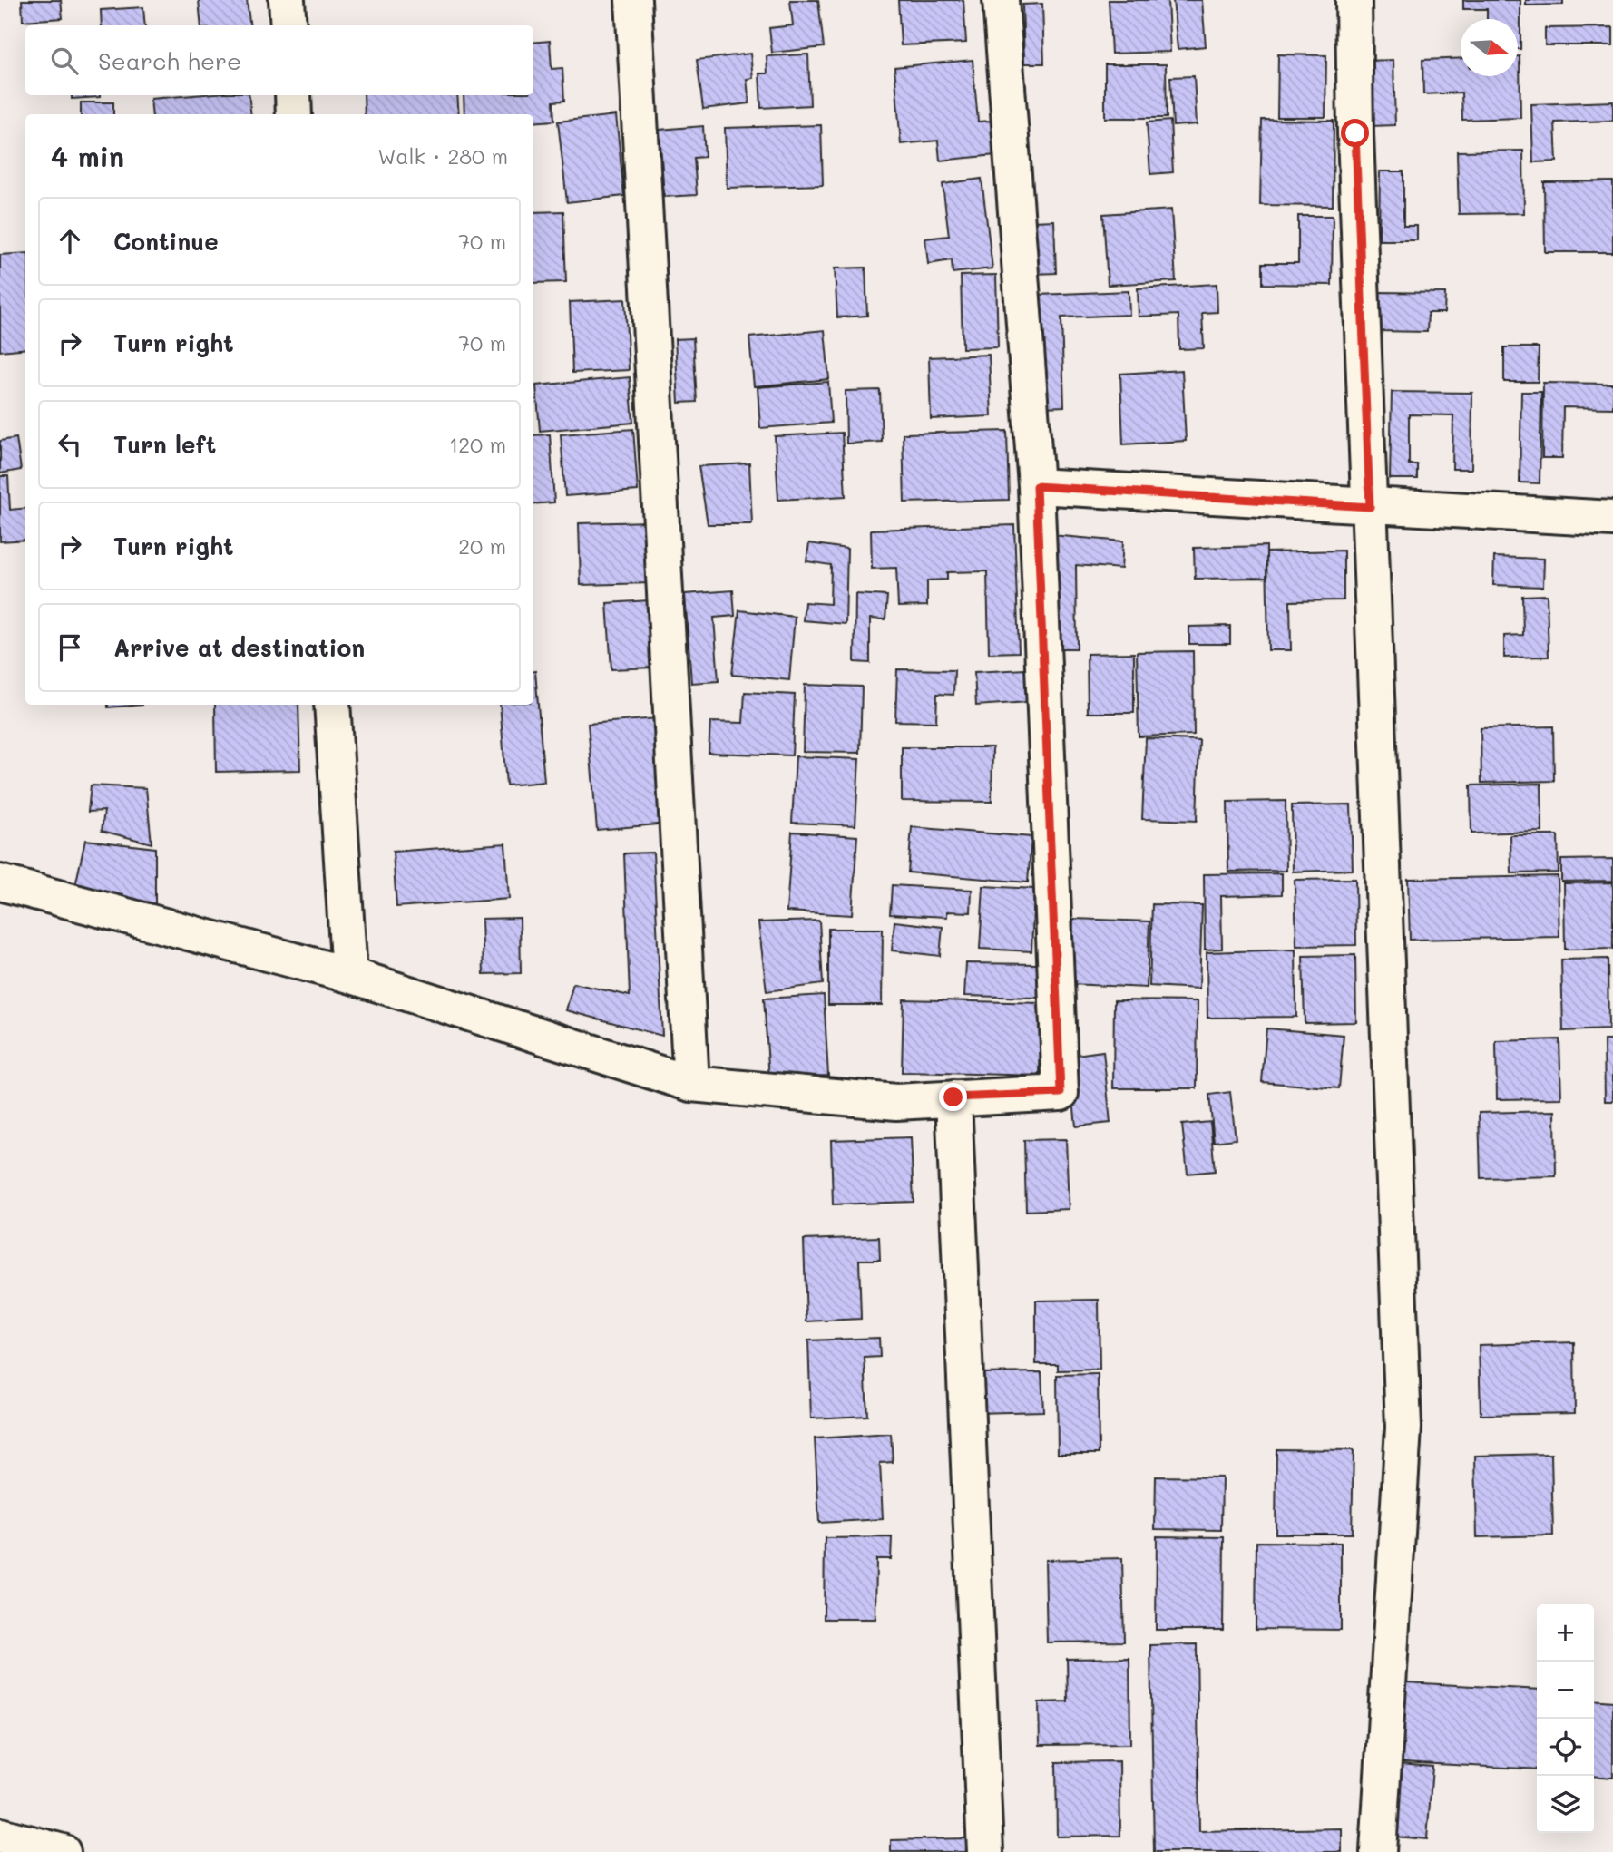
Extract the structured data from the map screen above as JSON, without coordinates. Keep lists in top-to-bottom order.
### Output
{
  "north": "right",
  "page": {
    "search": "Search here",
    "heading": ["4 min", "Walk · 280 m"],
    "list": [
      ["Continue", "70 m"],
      ["Turn right", "70 m"],
      ["Turn left", "120 m"],
      ["Turn right", "20 m"],
      "Arrive at destination"
    ],
    "map_buttons": ["+", "−"]
  }
}
